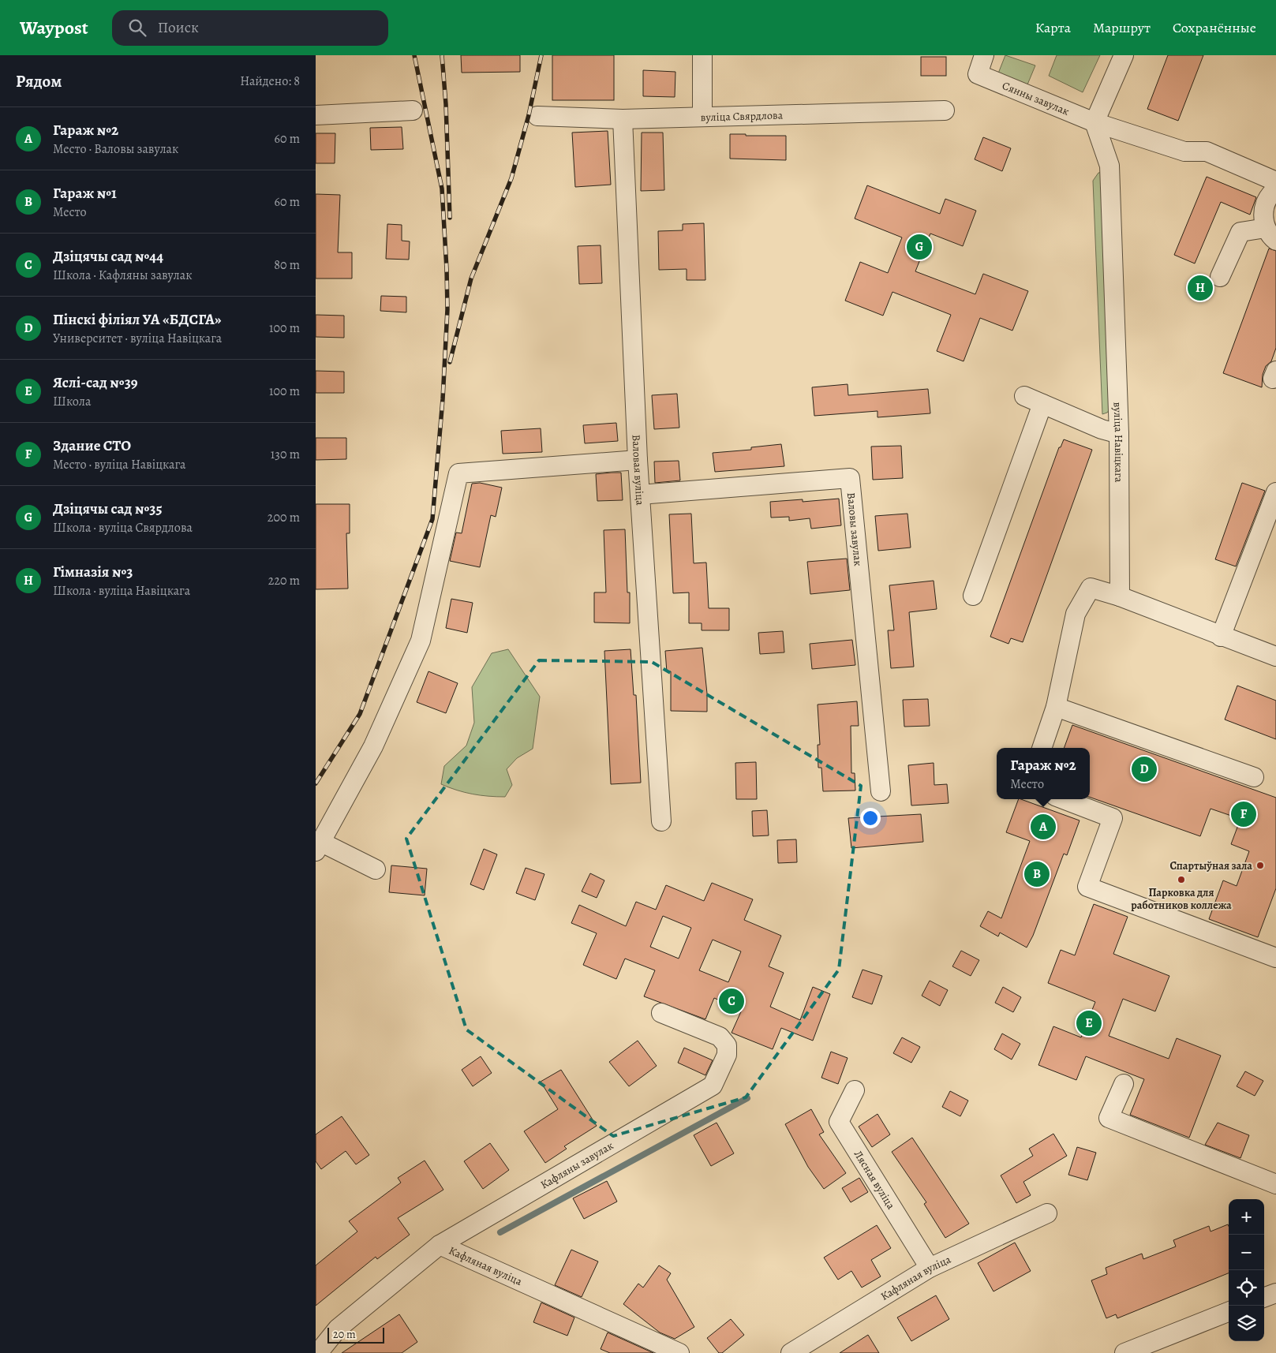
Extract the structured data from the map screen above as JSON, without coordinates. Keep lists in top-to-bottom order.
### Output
{
  "streets": {
    "street": [
      "Сянны завулак",
      "вуліца Свярдлова",
      "вуліца Навіцкага",
      "Валовая вуліца",
      "Валовы завулак",
      "Кафляны завулак",
      "Лясная вуліца",
      "Кафляная вуліца"
    ]
  },
  "crossings": [
    ["Сянны завулак", "вуліца Навіцкага"],
    ["вуліца Свярдлова", "Валовая вуліца"],
    ["Валовая вуліца", "Валовы завулак"],
    ["Кафляны завулак", "Кафляная вуліца"],
    ["Лясная вуліца", "Кафляная вуліца"]
  ],
  "places": ["Спартыўная зала", "Парковка для работников коллежа"],
  "scale_bar": "20 m",
  "page": {
    "header": "Waypost",
    "search": "Поиск",
    "nav": ["Карта", "Маршрут", "Сохранённые"],
    "heading": ["Рядом", "Найдено: 8"],
    "list": [
      {
        "mark": "A",
        "name": "Гараж №2",
        "note": "Место · Валовы завулак",
        "value": "60 m"
      },
      {
        "mark": "B",
        "name": "Гараж №1",
        "note": "Место",
        "value": "60 m"
      },
      {
        "mark": "C",
        "name": "Дзіцячы сад №44",
        "note": "Школа · Кафляны завулак",
        "value": "80 m"
      },
      {
        "mark": "D",
        "name": "Пінскі філіял УА «БДСГА»",
        "note": "Университет · вуліца Навіцкага",
        "value": "100 m"
      },
      {
        "mark": "E",
        "name": "Яслі-сад №39",
        "note": "Школа",
        "value": "100 m"
      },
      {
        "mark": "F",
        "name": "Здание СТО",
        "note": "Место · вуліца Навіцкага",
        "value": "130 m"
      },
      {
        "mark": "G",
        "name": "Дзіцячы сад №35",
        "note": "Школа · вуліца Свярдлова",
        "value": "200 m"
      },
      {
        "mark": "H",
        "name": "Гімназія №3",
        "note": "Школа · вуліца Навіцкага",
        "value": "220 m"
      }
    ],
    "pins": [
      "G",
      "H",
      "D",
      "F",
      "A",
      "B",
      "C",
      "E"
    ],
    "popup": ["Гараж №2", "Место"],
    "map_buttons": ["+", "−"],
    "scale": "20 m"
  }
}
